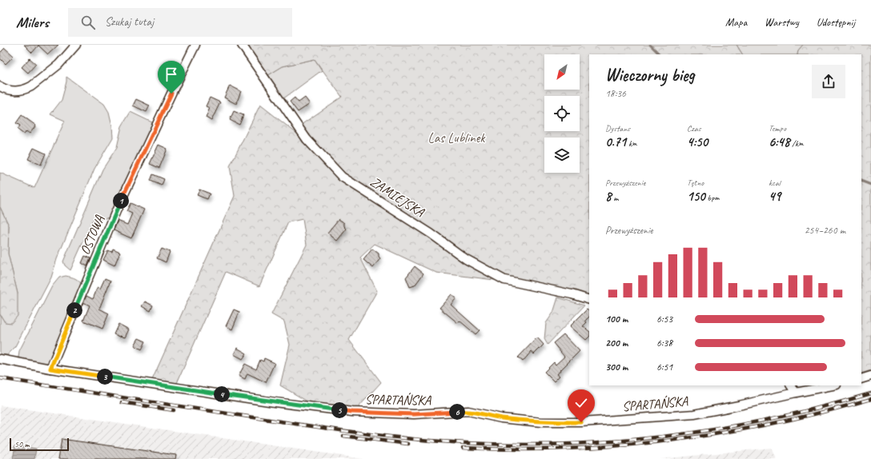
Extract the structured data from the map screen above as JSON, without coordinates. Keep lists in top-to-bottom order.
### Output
{
  "streets": {
    "street": ["ZAMIEJSKA", "OSTOWA", "SPARTAŃSKA"]
  },
  "crossings": [
    ["OSTOWA", "SPARTAŃSKA"]
  ],
  "parks": ["Las Lublinek"],
  "scale_bar": "50 m",
  "north": "bottom left",
  "page": {
    "header": "Milers",
    "search": "Szukaj tutaj",
    "nav": ["Mapa", "Warstwy", "Udostępnij"],
    "heading": ["Wieczorny bieg", "18:36"],
    "stats": [
      ["Dystans", "0.71 km"],
      ["Czas", "4:50"],
      ["Tempo", "6:48 /km"],
      ["Przewyższenie", "8 m"],
      ["Tętno", "150 bpm"],
      ["kcal", "49"]
    ],
    "pins": [
      "1",
      "2",
      "3",
      "4",
      "5",
      "6"
    ],
    "chart": ["Przewyższenie", "254–260 m"],
    "list": [
      {
        "name": "100 m",
        "note": "6:53"
      },
      {
        "name": "200 m",
        "note": "6:38"
      },
      {
        "name": "300 m",
        "note": "6:51"
      }
    ],
    "scale": "50 m"
  }
}
